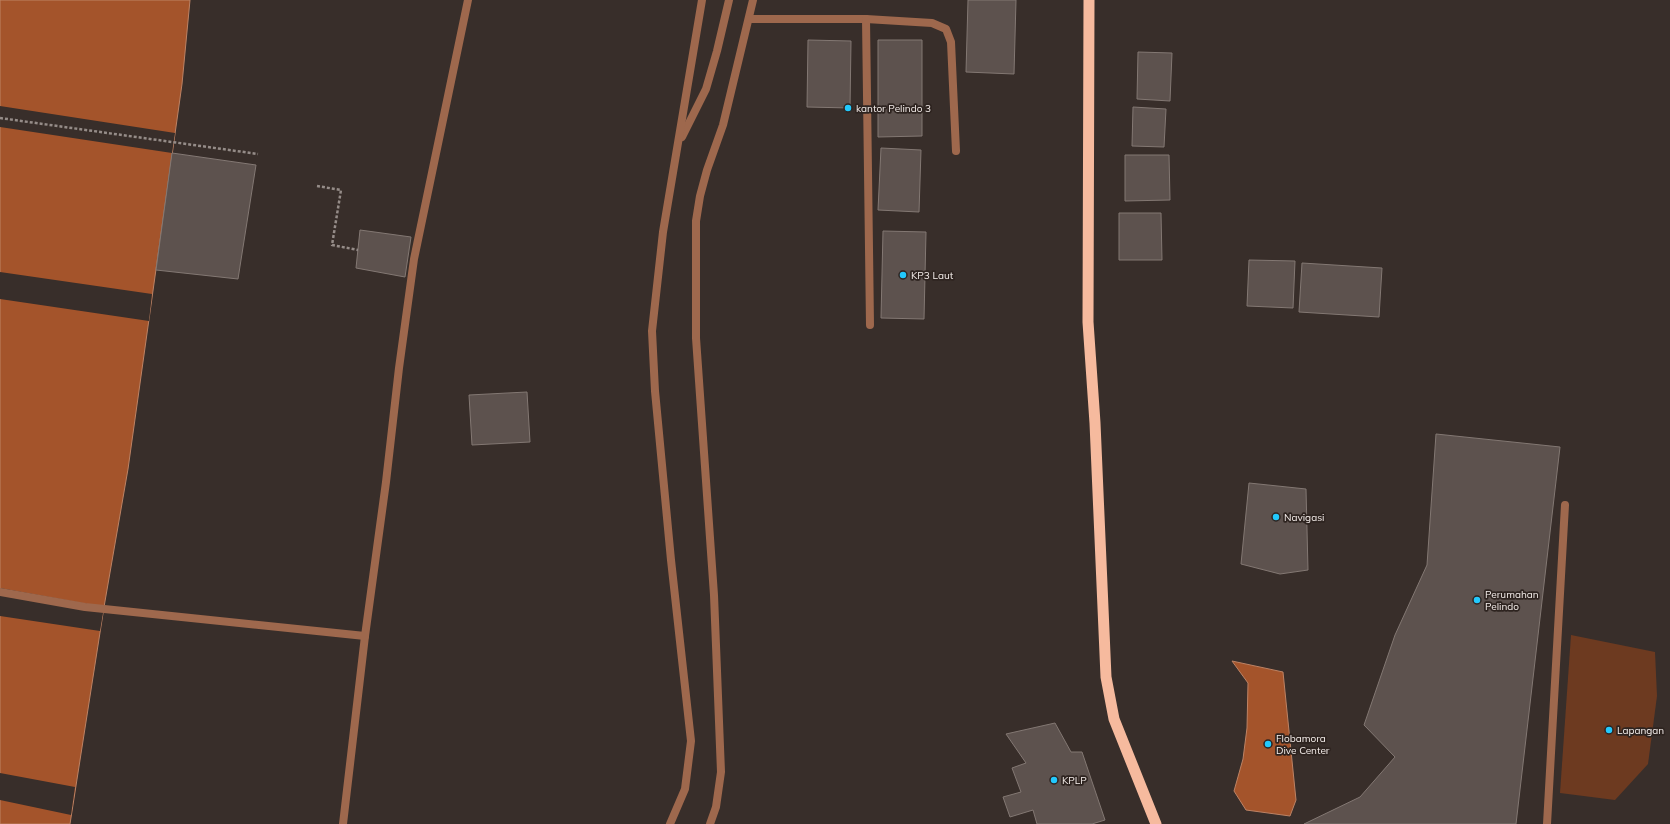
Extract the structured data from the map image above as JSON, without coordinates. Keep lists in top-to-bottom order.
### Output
{
  "places": [
    "kantor Pelindo 3",
    "KP3 Laut",
    "Navigasi",
    "Perumahan Pelindo",
    "Lapangan",
    "Flobamora Dive Center",
    "KPLP"
  ]
}
